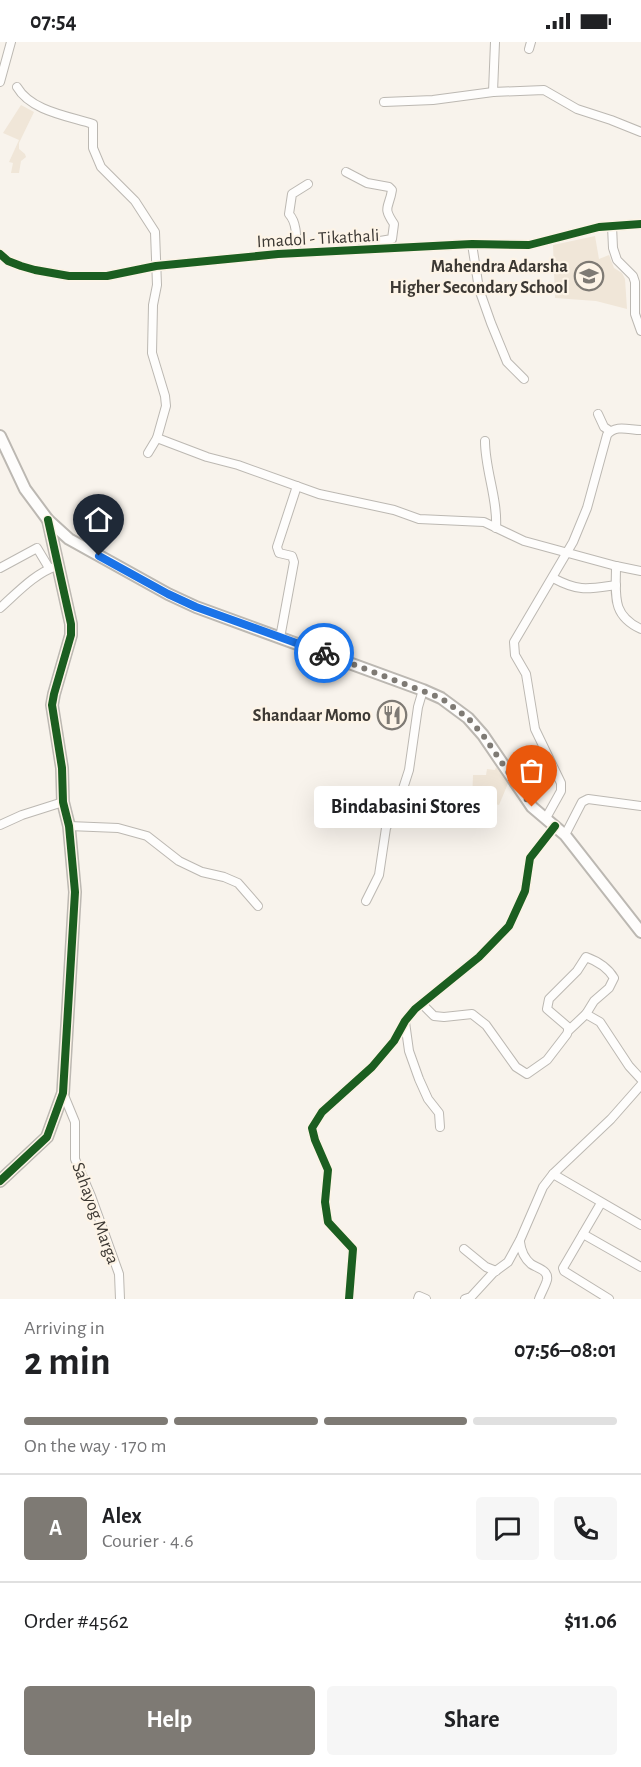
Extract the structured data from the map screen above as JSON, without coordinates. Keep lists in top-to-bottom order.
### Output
{
  "streets": {
    "street": ["Imadol - Tikathali", "Sahayog Marga"]
  },
  "places": {
    "school or university": ["Mahendra Adarsha Higher Secondary School"],
    "restaurant": ["Shandaar Momo"],
    "other": ["Bindabasini Stores"]
  },
  "page": {
    "status": "07:54",
    "bubble": "Bindabasini Stores",
    "heading": ["2 min", "Arriving in", "07:56–08:01"],
    "panel": [
      "Alex",
      "Courier · 4.6",
      "Order #4562",
      "$11.06"
    ],
    "bar": "On the way · 170 m",
    "round": "A",
    "buttons": ["Help", "Share"]
  }
}
